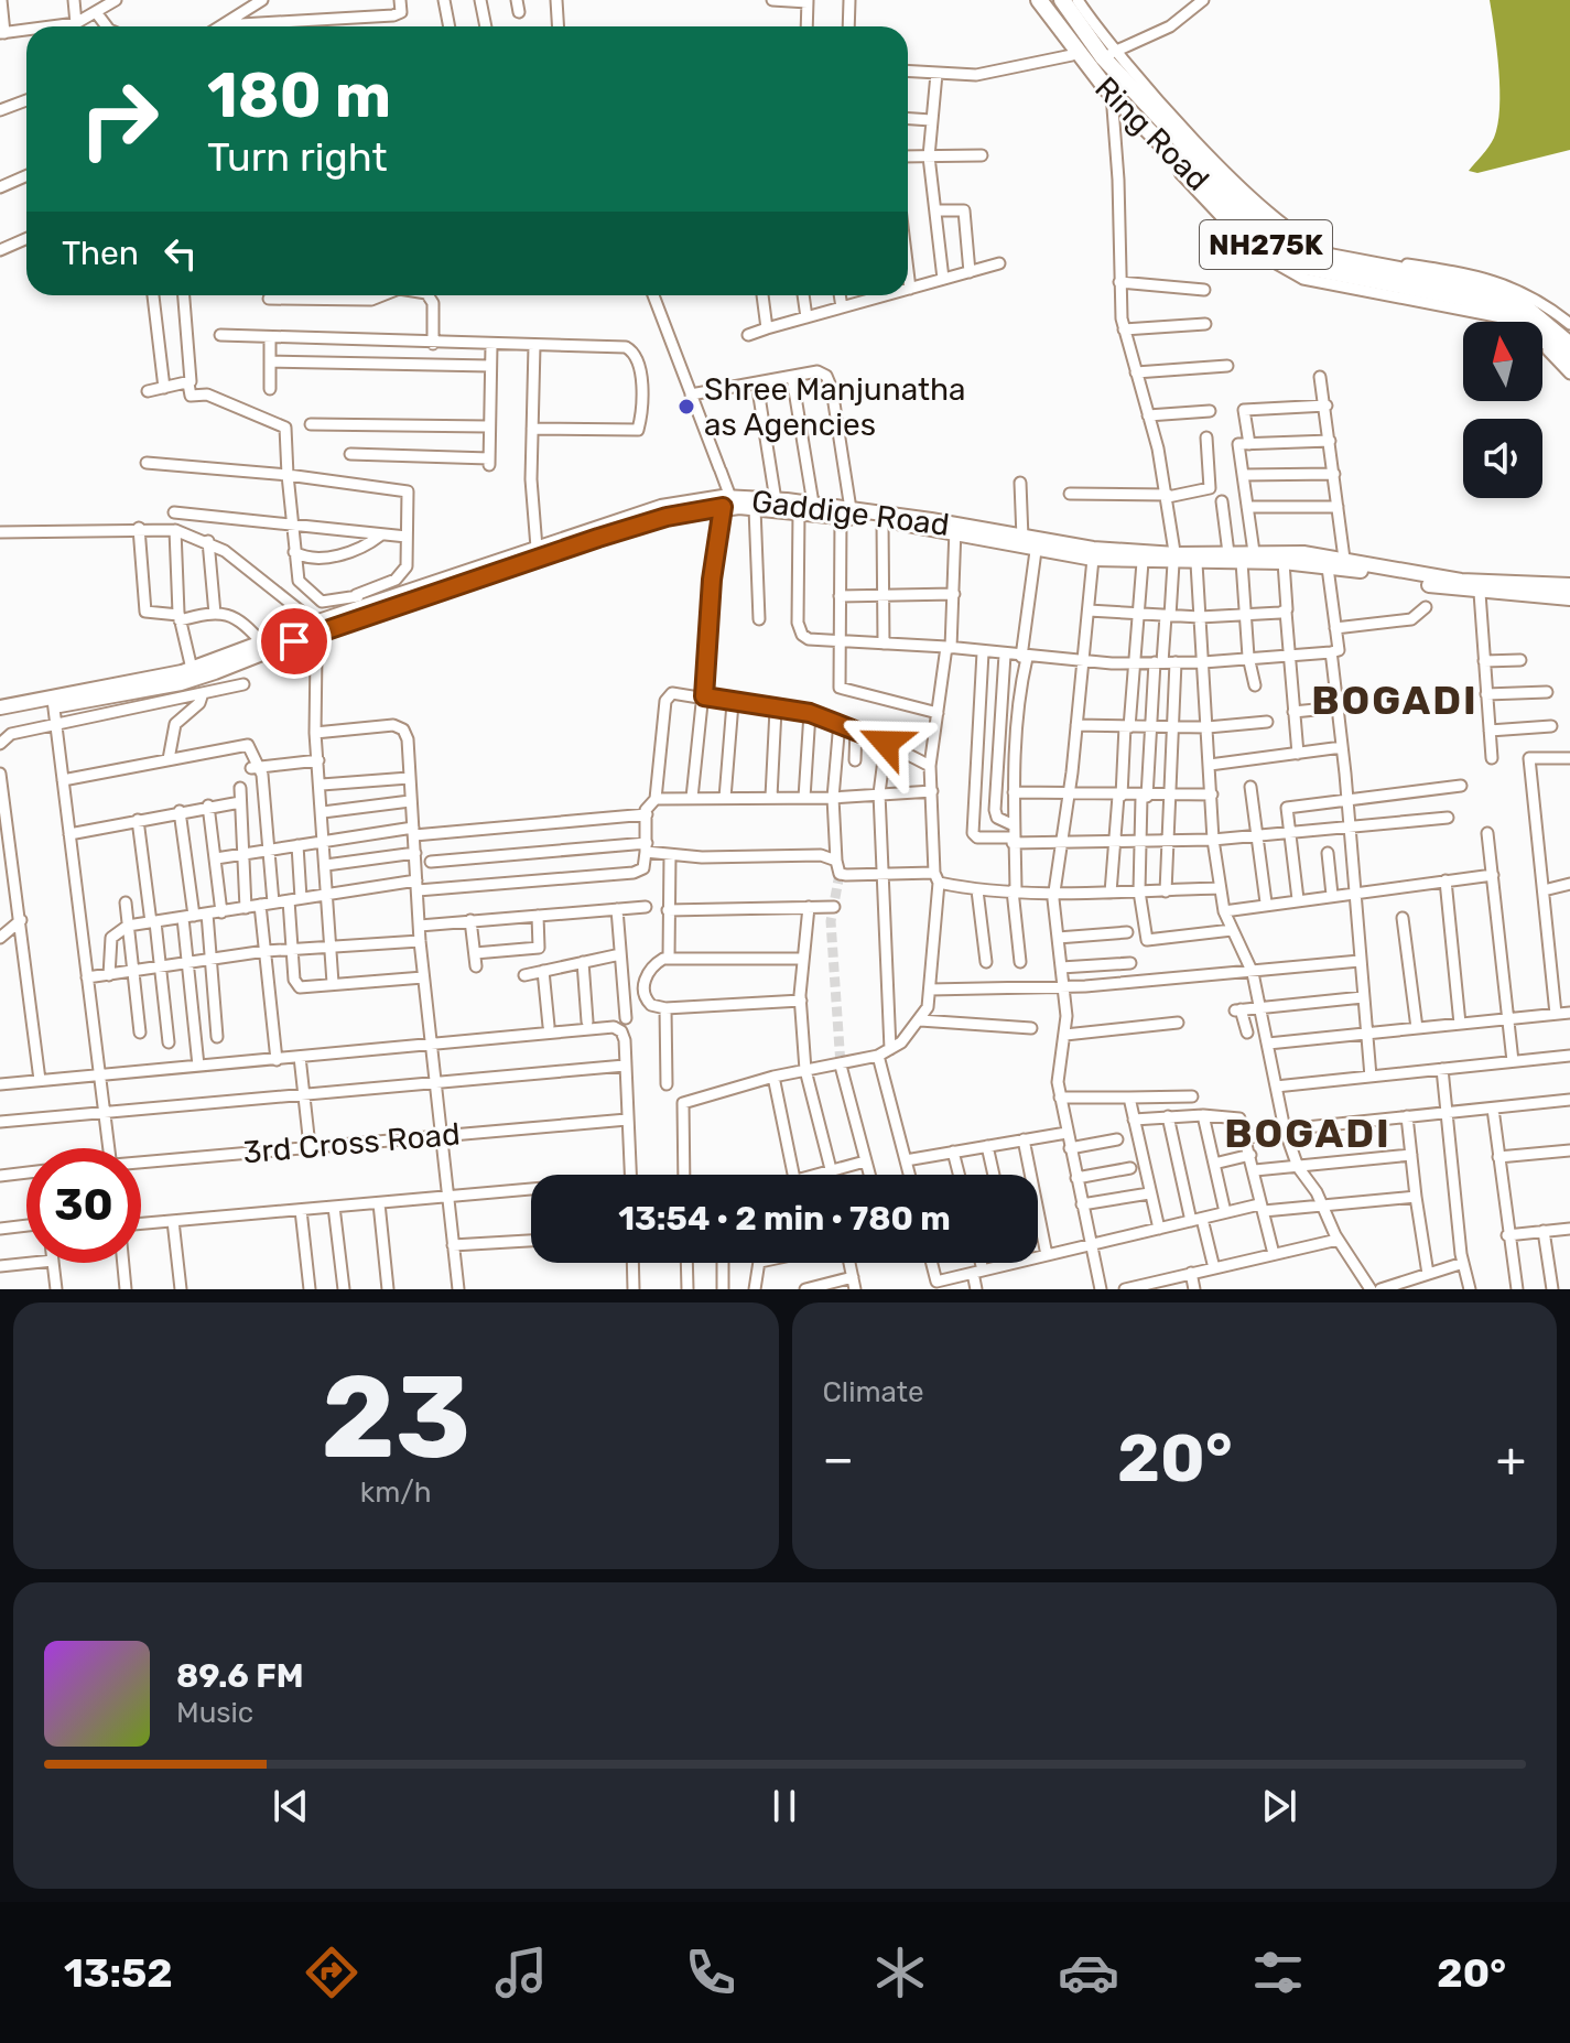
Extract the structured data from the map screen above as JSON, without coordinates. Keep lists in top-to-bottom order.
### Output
{
  "streets": {
    "highway": ["Ring Road", "NH275K"],
    "main road": ["Gaddige Road"],
    "street": ["3rd Cross Road"]
  },
  "districts": ["BOGADI", "BOGADI"],
  "places": ["Shree Manjunatha as Agencies"],
  "north": "top",
  "page": {
    "turn": ["180 m", "Turn right"],
    "then": "Then",
    "limit": "30",
    "trip": "13:54 · 2 min · 780 m",
    "tile": [
      ["23", "km/h"],
      "Climate"
    ],
    "heat": ["−", "20°", "+"],
    "song": ["89.6 FM", "Music"],
    "tabs": ["13:52", "20°"]
  }
}
